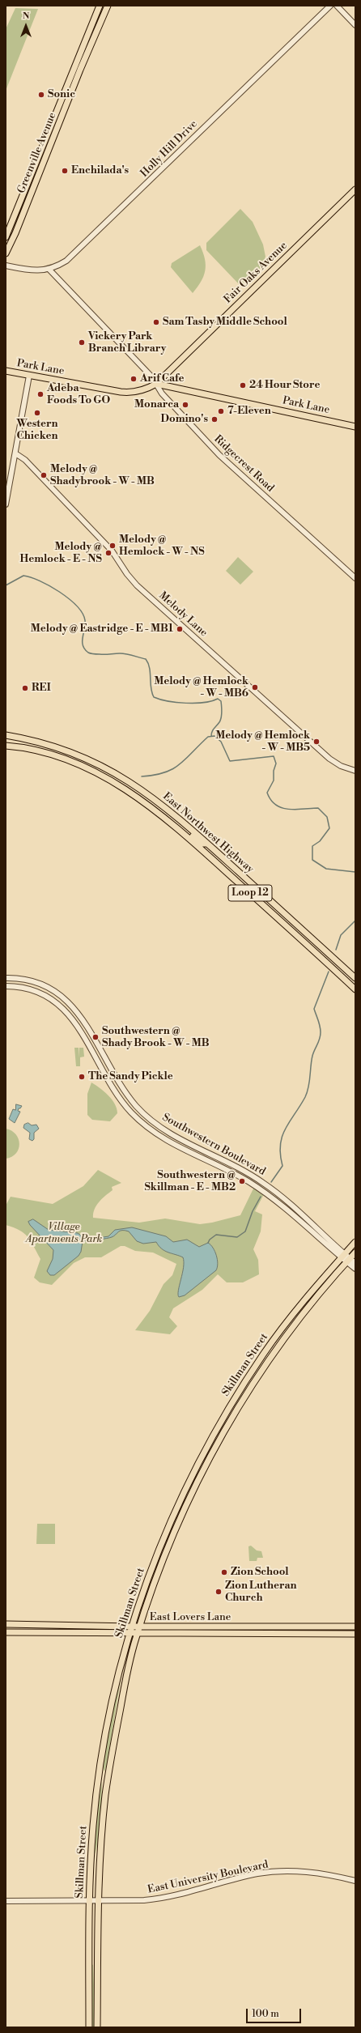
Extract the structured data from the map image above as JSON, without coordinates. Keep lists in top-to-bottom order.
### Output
{
  "streets": {
    "main road": [
      "Greenville Avenue",
      "Fair Oaks Avenue",
      "Park Lane",
      "East Northwest Highway",
      "Loop 12",
      "Skillman Street",
      "East Lovers Lane"
    ],
    "street": [
      "Holly Hill Drive",
      "Ridgecrest Road",
      "Melody Lane",
      "Southwestern Boulevard",
      "East University Boulevard"
    ]
  },
  "crossings": [
    ["Holly Hill Drive", "Ridgecrest Road"],
    ["Fair Oaks Avenue", "Park Lane"],
    ["Fair Oaks Avenue", "Ridgecrest Road"],
    ["Park Lane", "Ridgecrest Road"],
    ["Southwestern Boulevard", "Skillman Street"],
    ["Skillman Street", "East Lovers Lane"],
    ["Skillman Street", "East University Boulevard"]
  ],
  "parks": ["Village Apartments Park"],
  "places": [
    "Sonic",
    "Enchilada's",
    "Sam Tasby Middle School",
    "Vickery Park Branch Library",
    "Arif Cafe",
    "24 Hour Store",
    "Adeba Foods To GO",
    "Monarca",
    "7-Eleven",
    "Western Chicken",
    "Domino's",
    "Melody @ Shadybrook - W - MB",
    "Melody @ Hemlock - W - NS",
    "Melody @ Hemlock - E - NS",
    "Melody @ Eastridge - E - MB1",
    "Melody @ Hemlock - W - MB6",
    "REI",
    "Melody @ Hemlock - W - MB5",
    "Southwestern @ Shady Brook - W - MB",
    "The Sandy Pickle",
    "Southwestern @ Skillman - E - MB2",
    "Zion School",
    "Zion Lutheran Church"
  ],
  "scale_bar": "100 m",
  "north": "top"
}
